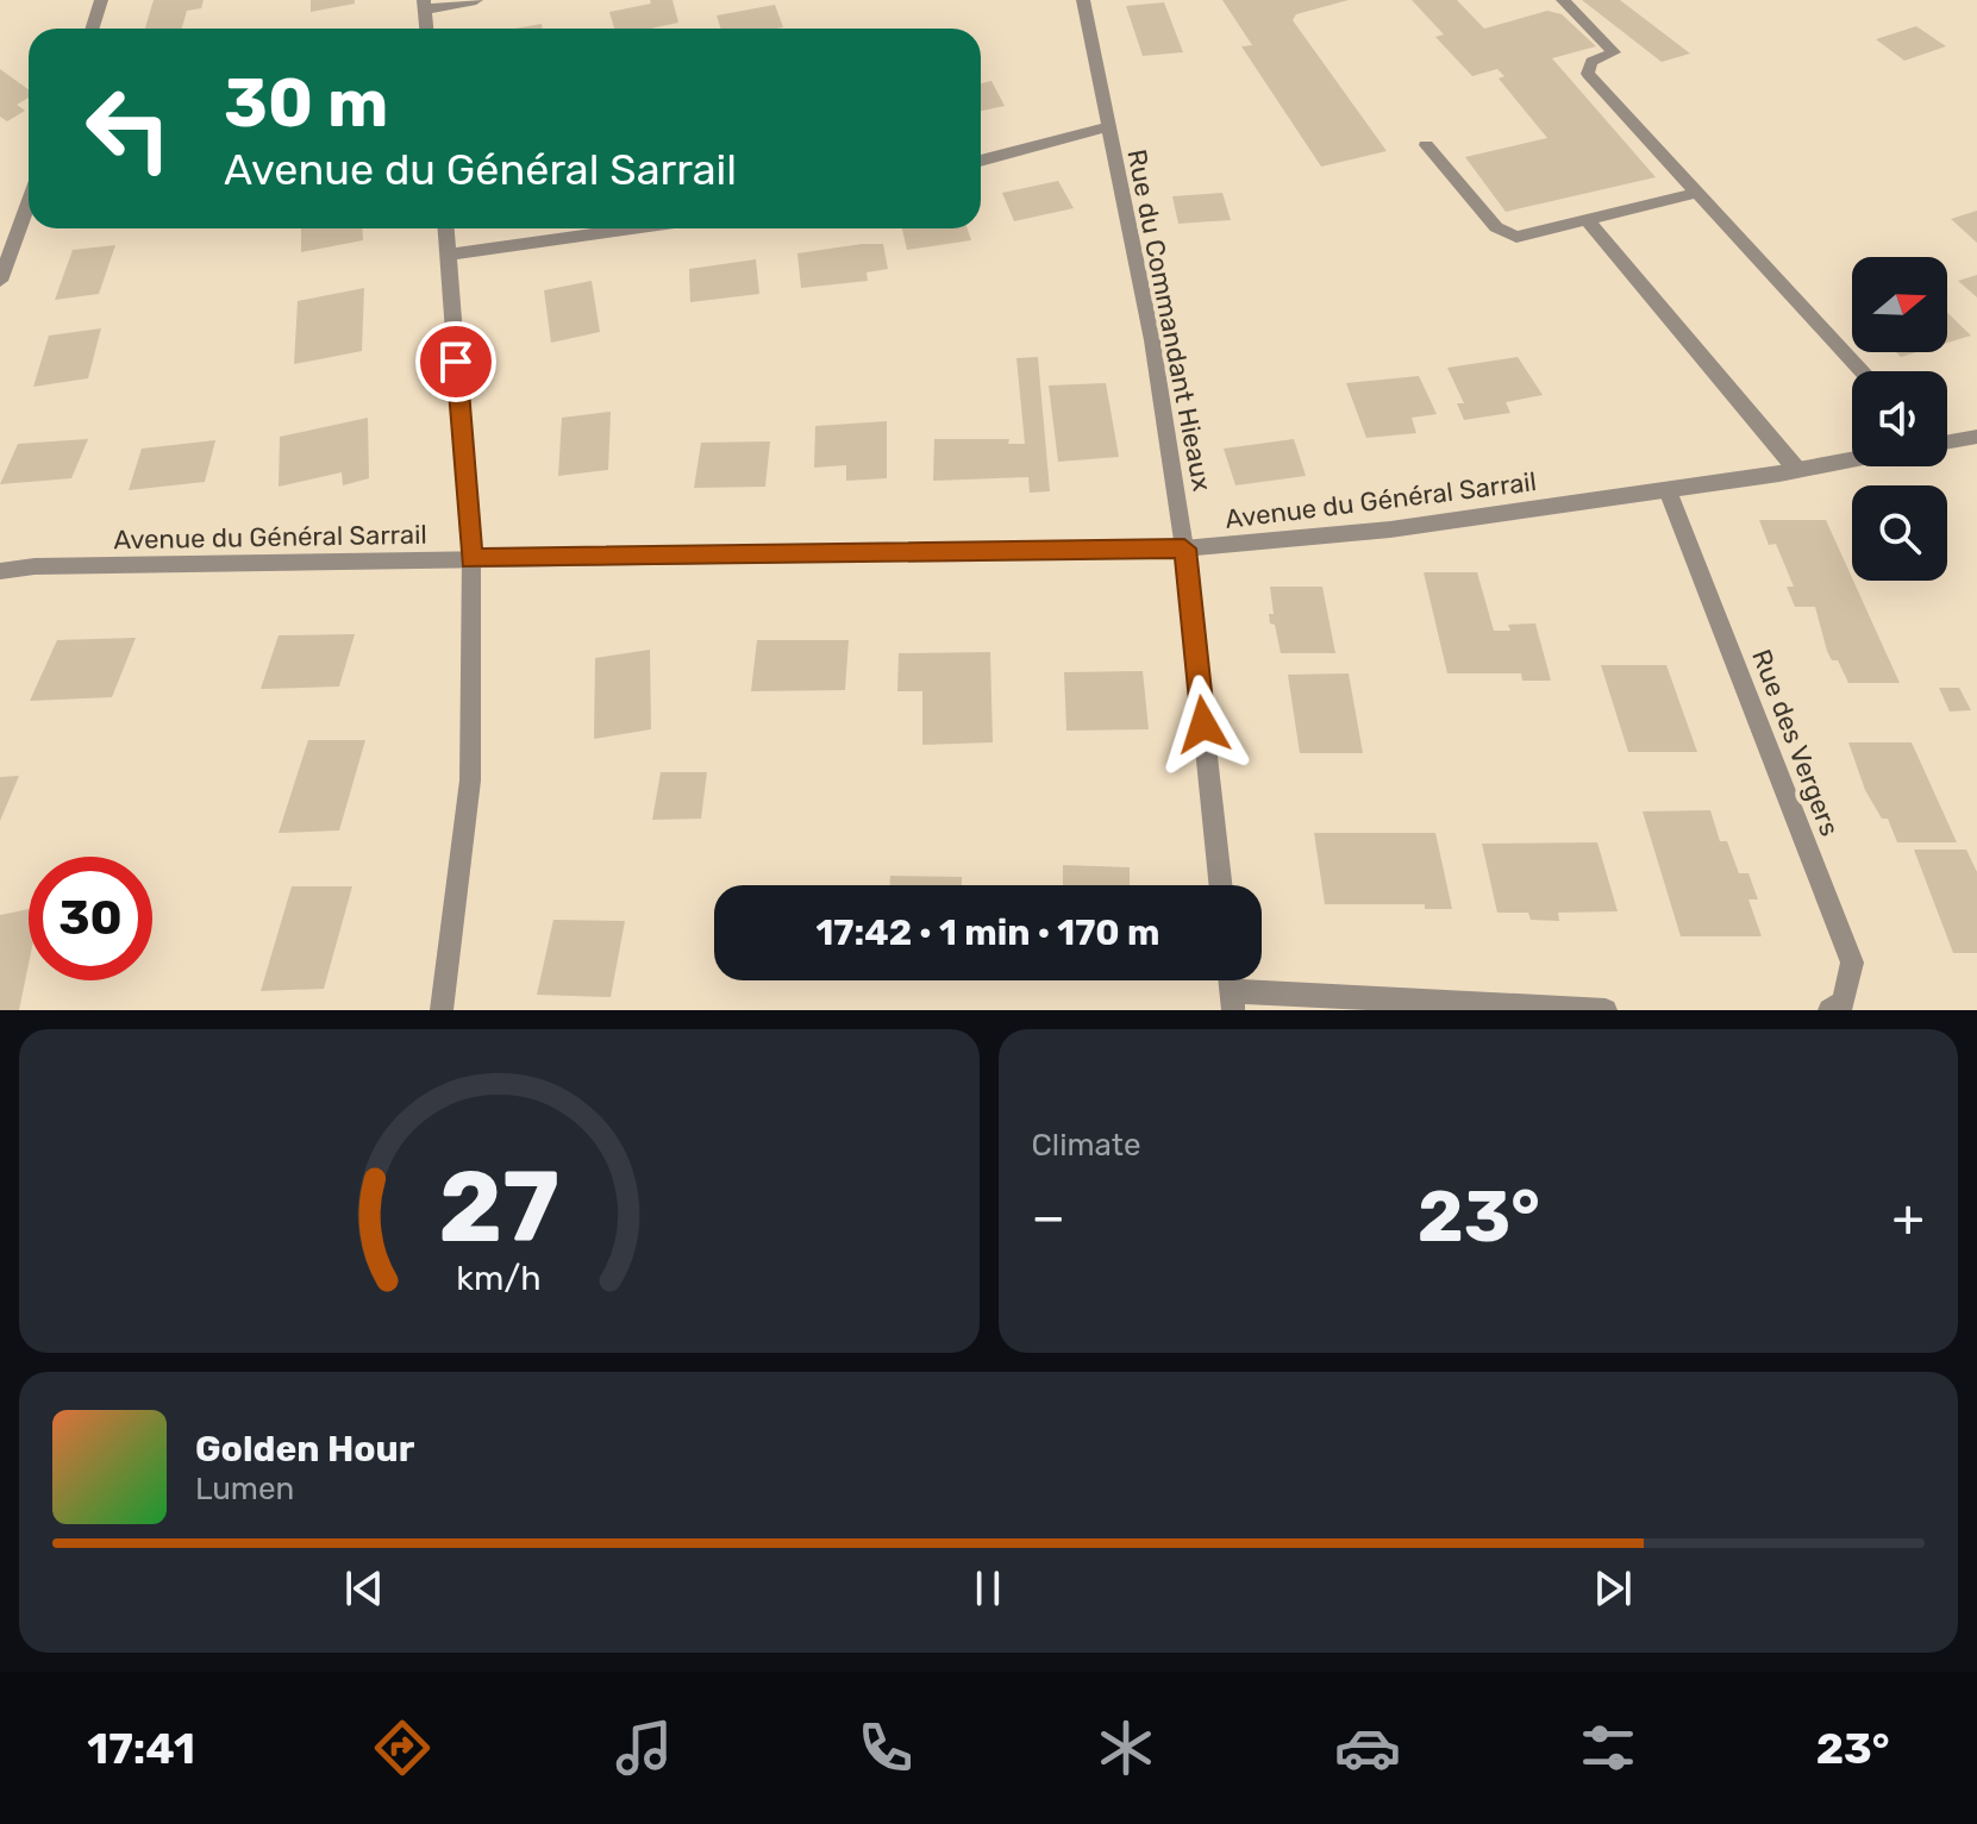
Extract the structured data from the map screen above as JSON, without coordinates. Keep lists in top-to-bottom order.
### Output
{
  "streets": {
    "street": ["Rue du Commandant Hieaux", "Avenue du Général Sarrail", "Rue des Vergers"]
  },
  "crossings": [
    ["Rue du Commandant Hieaux", "Avenue du Général Sarrail"],
    ["Avenue du Général Sarrail", "Rue des Vergers"]
  ],
  "north": "right",
  "page": {
    "turn": ["30 m", "Avenue du Général Sarrail"],
    "limit": "30",
    "trip": "17:42 · 1 min · 170 m",
    "tile": "Climate",
    "heat": ["−", "23°", "+"],
    "song": ["Golden Hour", "Lumen"],
    "tabs": ["17:41", "23°"],
    "gauge": ["27", "km/h"]
  }
}
